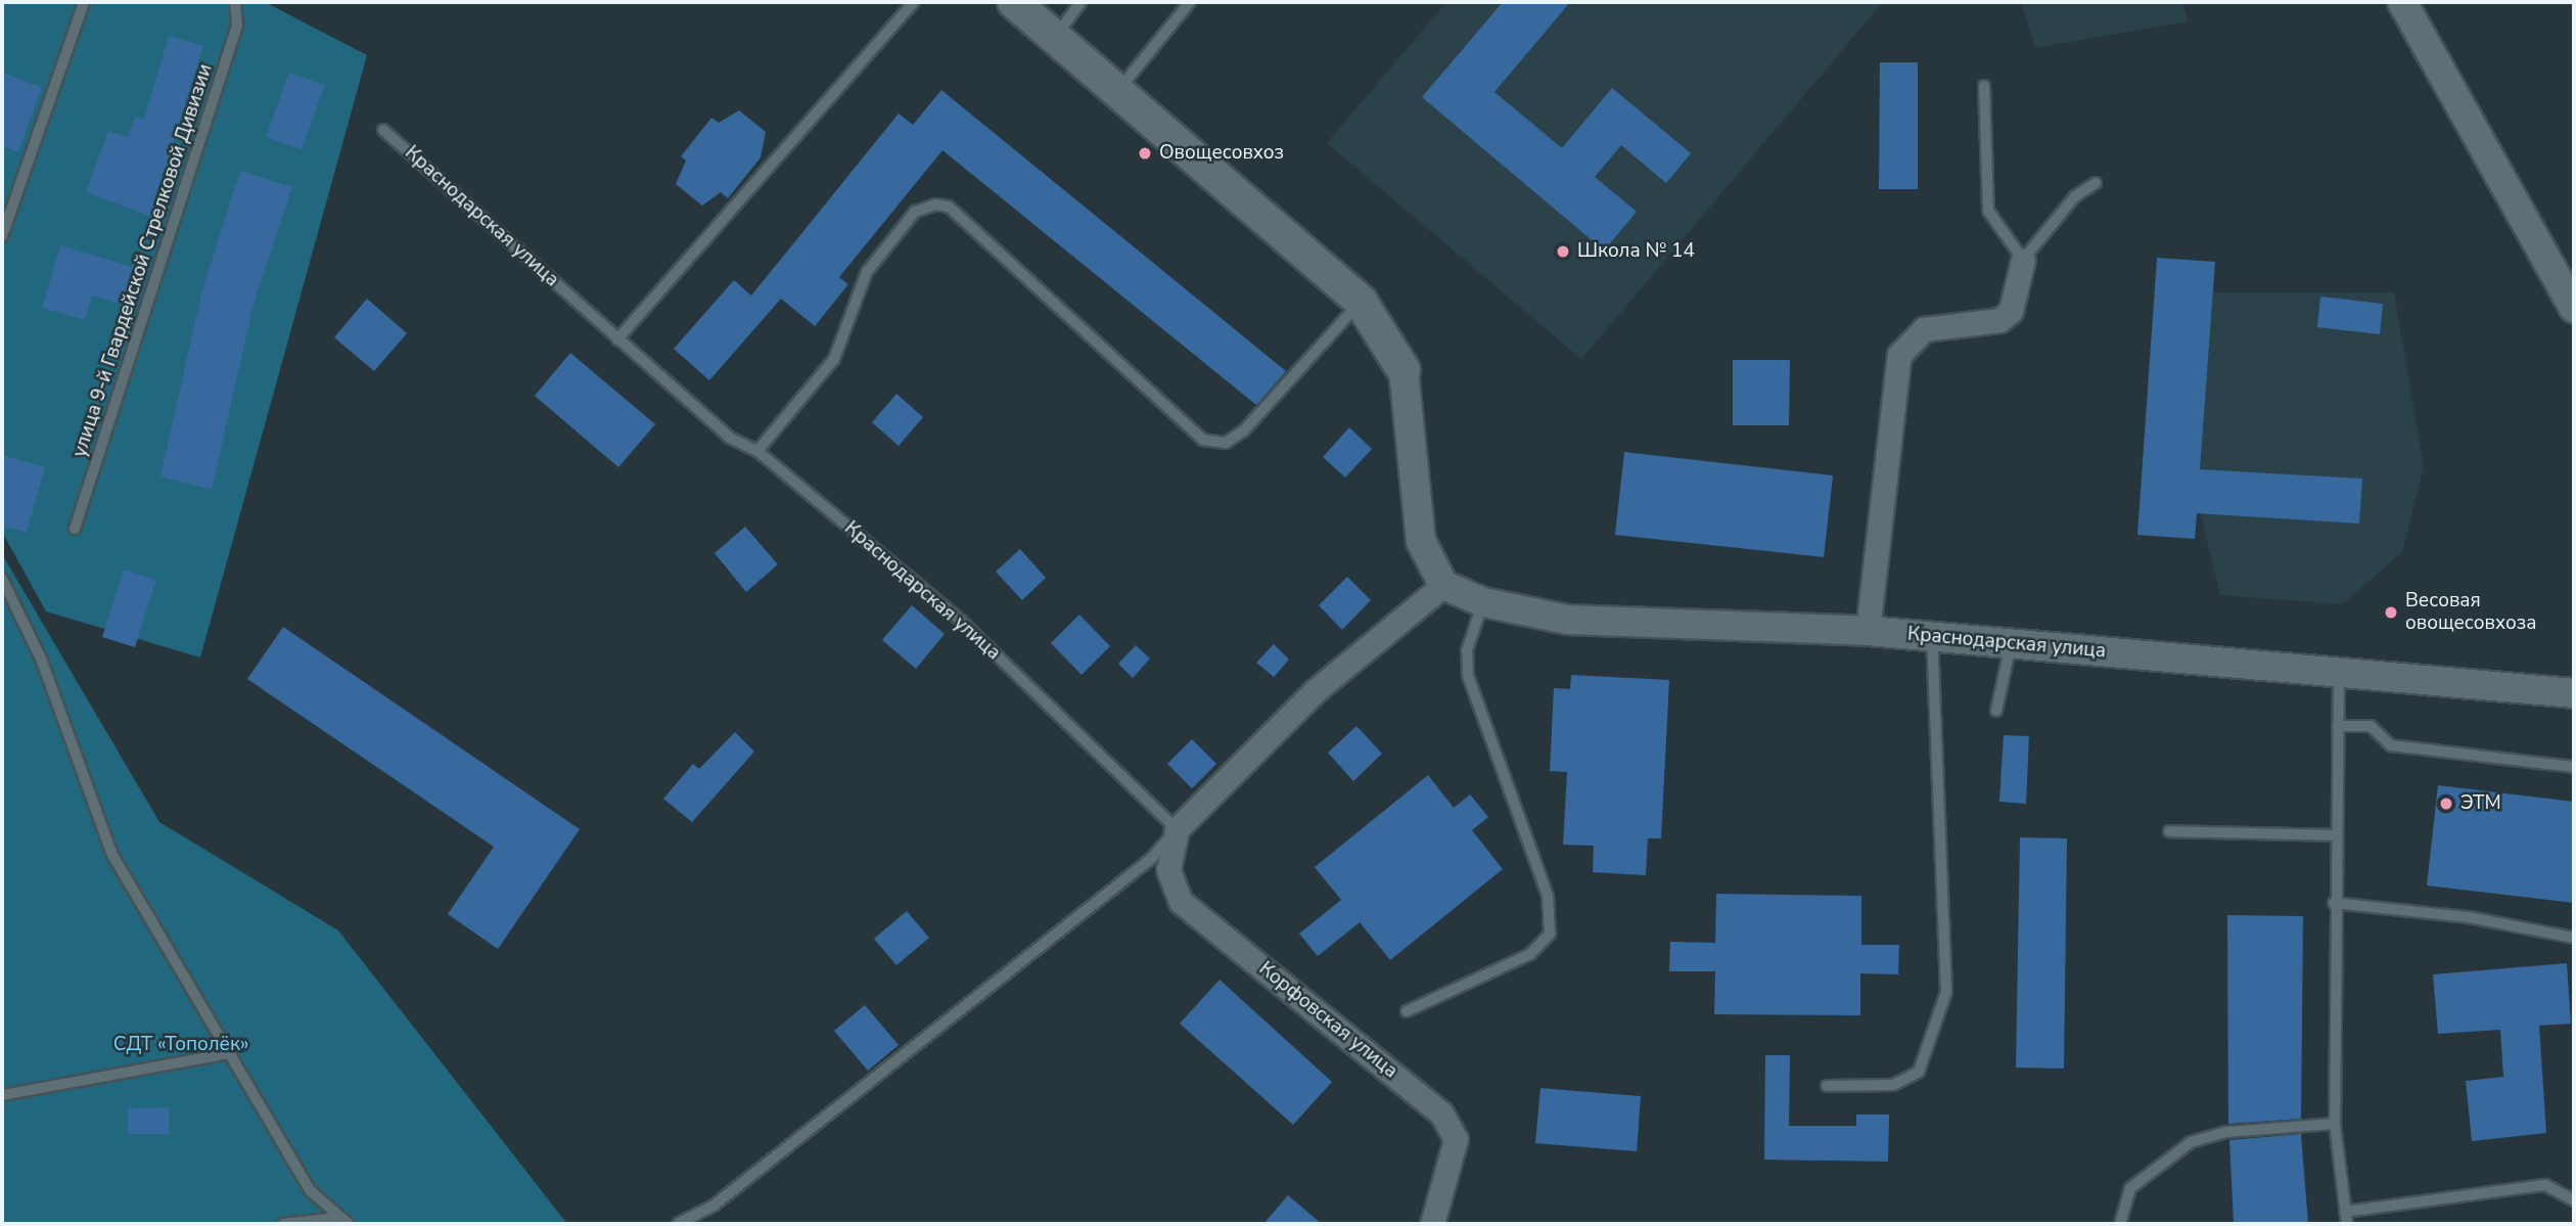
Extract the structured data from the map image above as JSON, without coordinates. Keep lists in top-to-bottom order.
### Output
{
  "streets": {
    "street": ["Краснодарская улица", "Корфовская улица"],
    "lane": ["улица 9-й Гвардейской Стрелковой Дивизии"]
  },
  "crossings": [
    ["Краснодарская улица", "Корфовская улица"]
  ],
  "parks": ["СДТ «Тополёк»"],
  "places": [
    "Овощесовхоз",
    "Школа № 14",
    "Весовая овощесовхоза",
    "ЭТМ"
  ]
}
